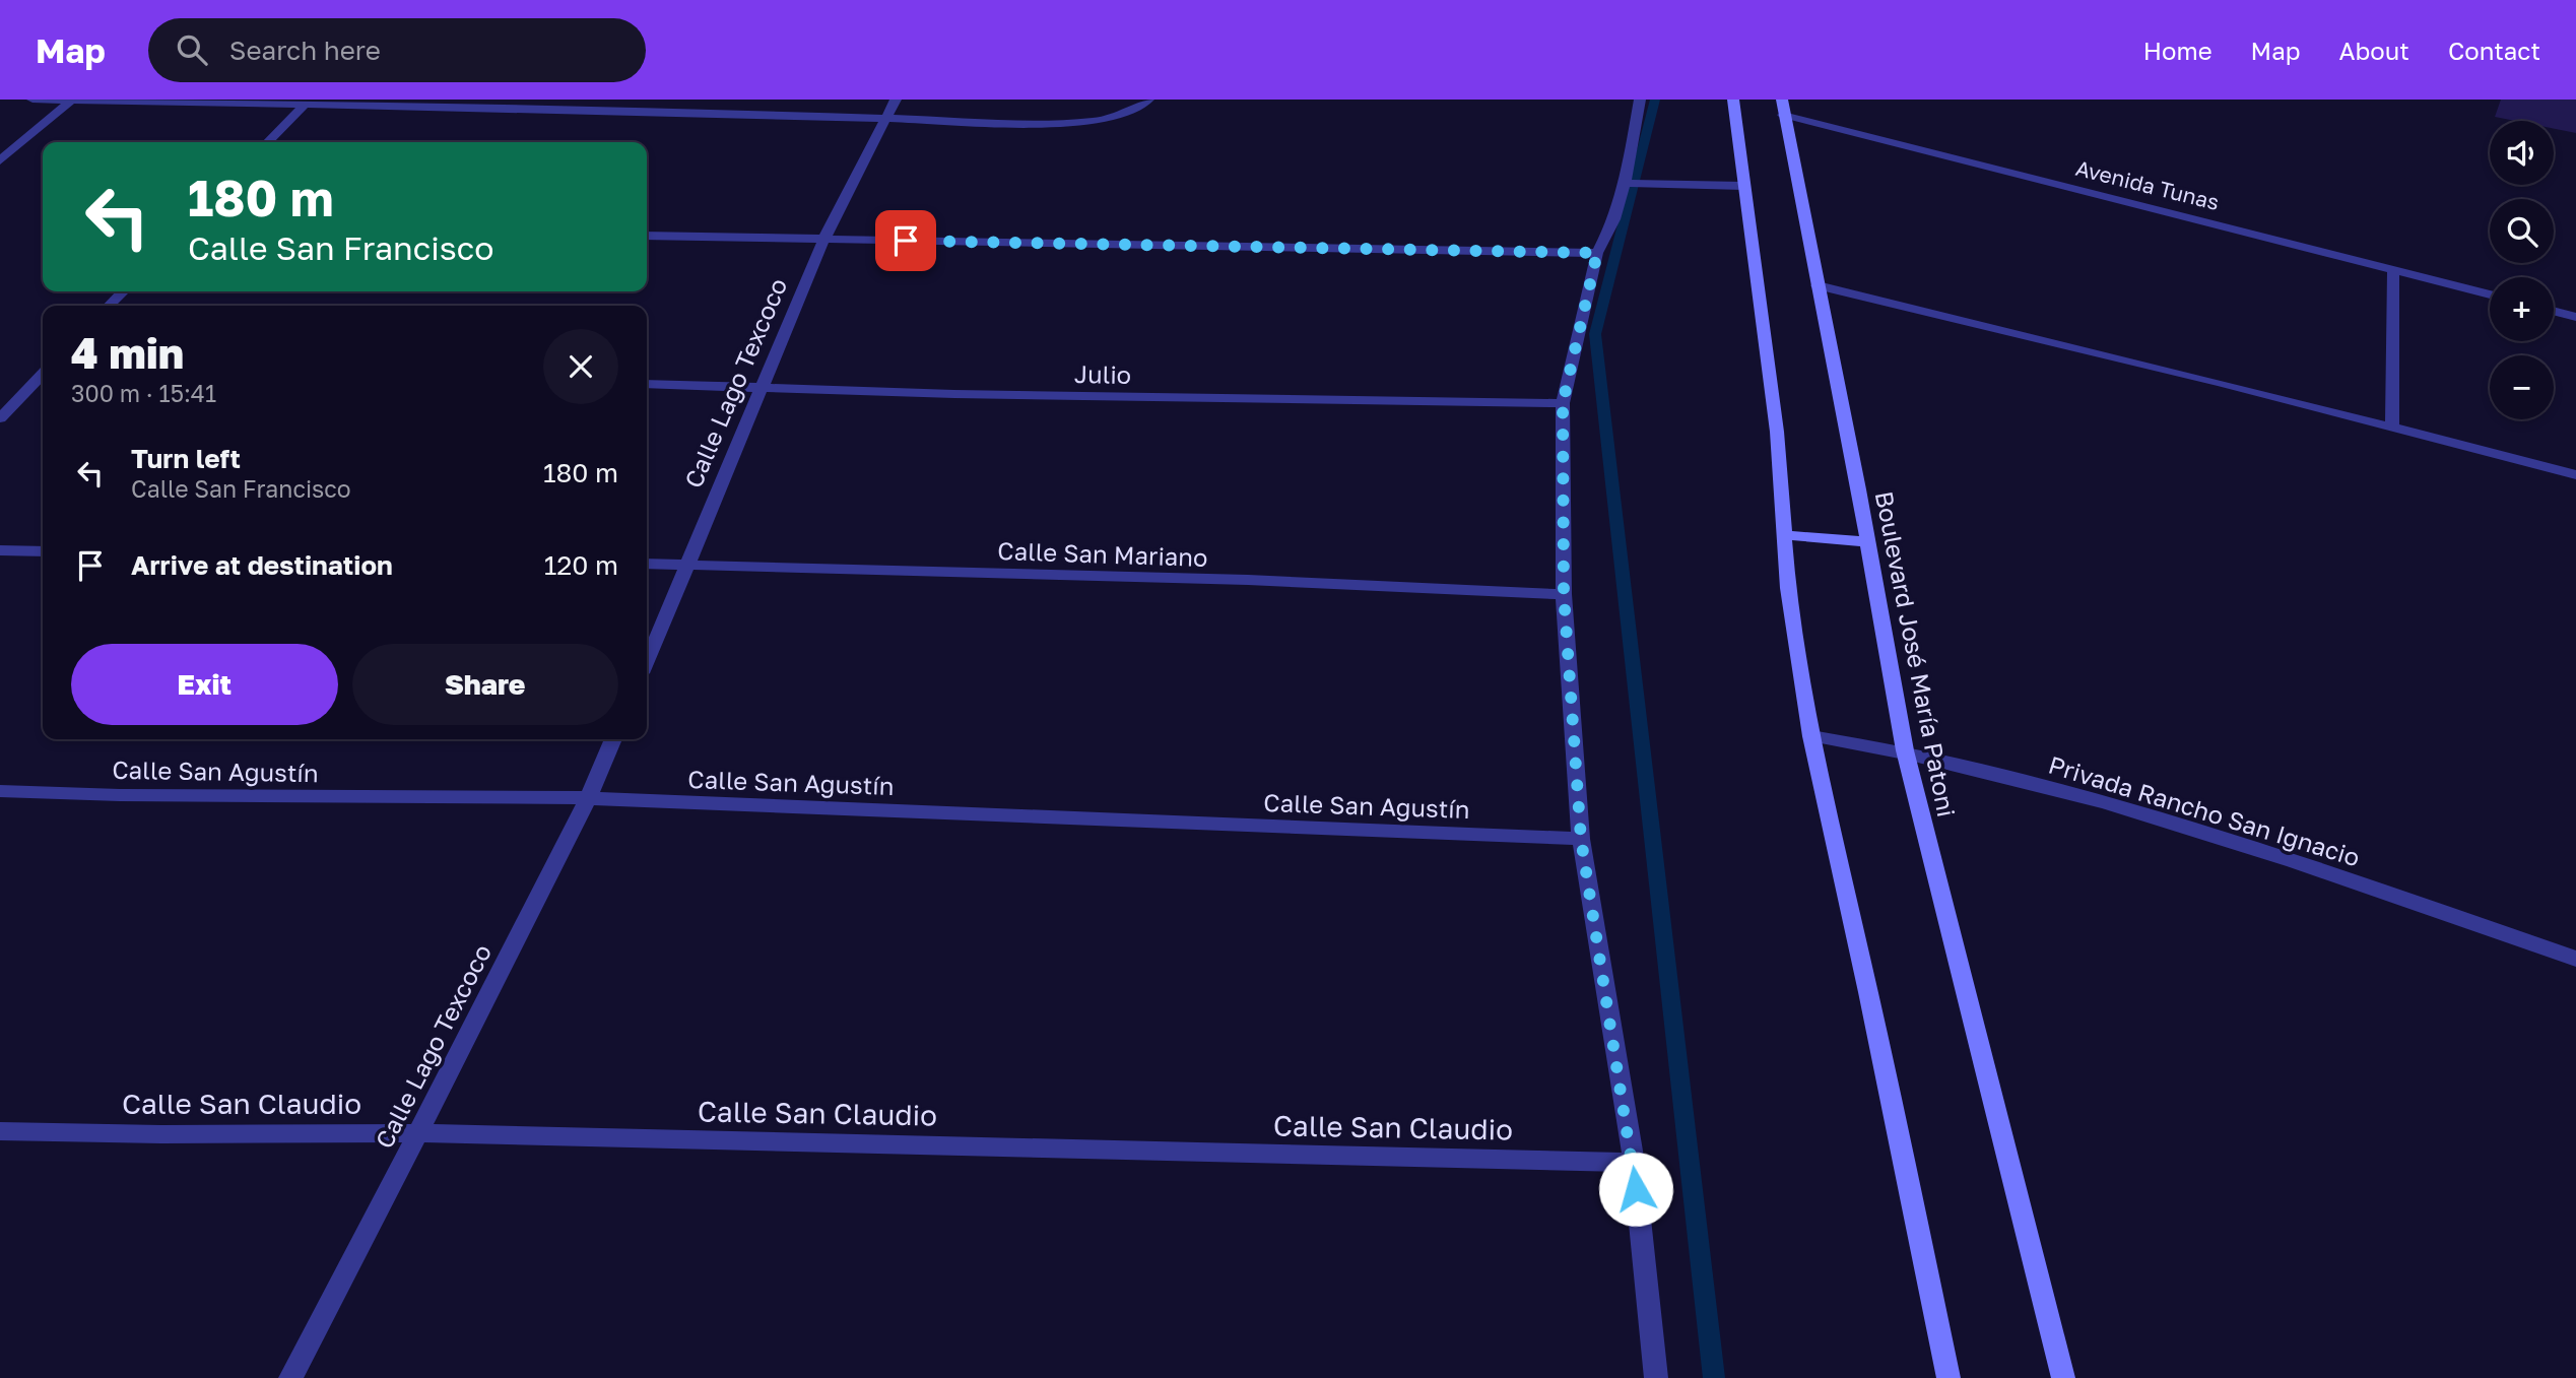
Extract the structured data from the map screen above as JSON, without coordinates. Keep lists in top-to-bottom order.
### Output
{
  "streets": {
    "main road": ["Boulevard José María Patoni"],
    "street": [
      "Avenida Tunas",
      "Julio",
      "Calle Lago Texcoco",
      "Calle San Mariano",
      "Calle San Agustín",
      "Privada Rancho San Ignacio",
      "Calle San Claudio"
    ]
  },
  "crossings": [
    ["Avenida Tunas", "Boulevard José María Patoni"],
    ["Julio", "Calle Lago Texcoco"],
    ["Calle Lago Texcoco", "Calle San Mariano"],
    ["Calle Lago Texcoco", "Calle San Agustín"],
    ["Calle Lago Texcoco", "Calle San Claudio"],
    ["Boulevard José María Patoni", "Privada Rancho San Ignacio"]
  ],
  "page": {
    "header": "Map",
    "search": "Search here",
    "nav": [
      "Home",
      "Map",
      "About",
      "Contact"
    ],
    "map_buttons": ["+", "−"],
    "turn": ["180 m", "Calle San Francisco"],
    "heading": ["4 min", "300 m · 15:41"],
    "list": [
      {
        "name": "Turn left",
        "note": "Calle San Francisco",
        "value": "180 m"
      },
      {
        "name": "Arrive at destination",
        "value": "120 m"
      }
    ],
    "buttons": ["Exit", "Share"]
  }
}
